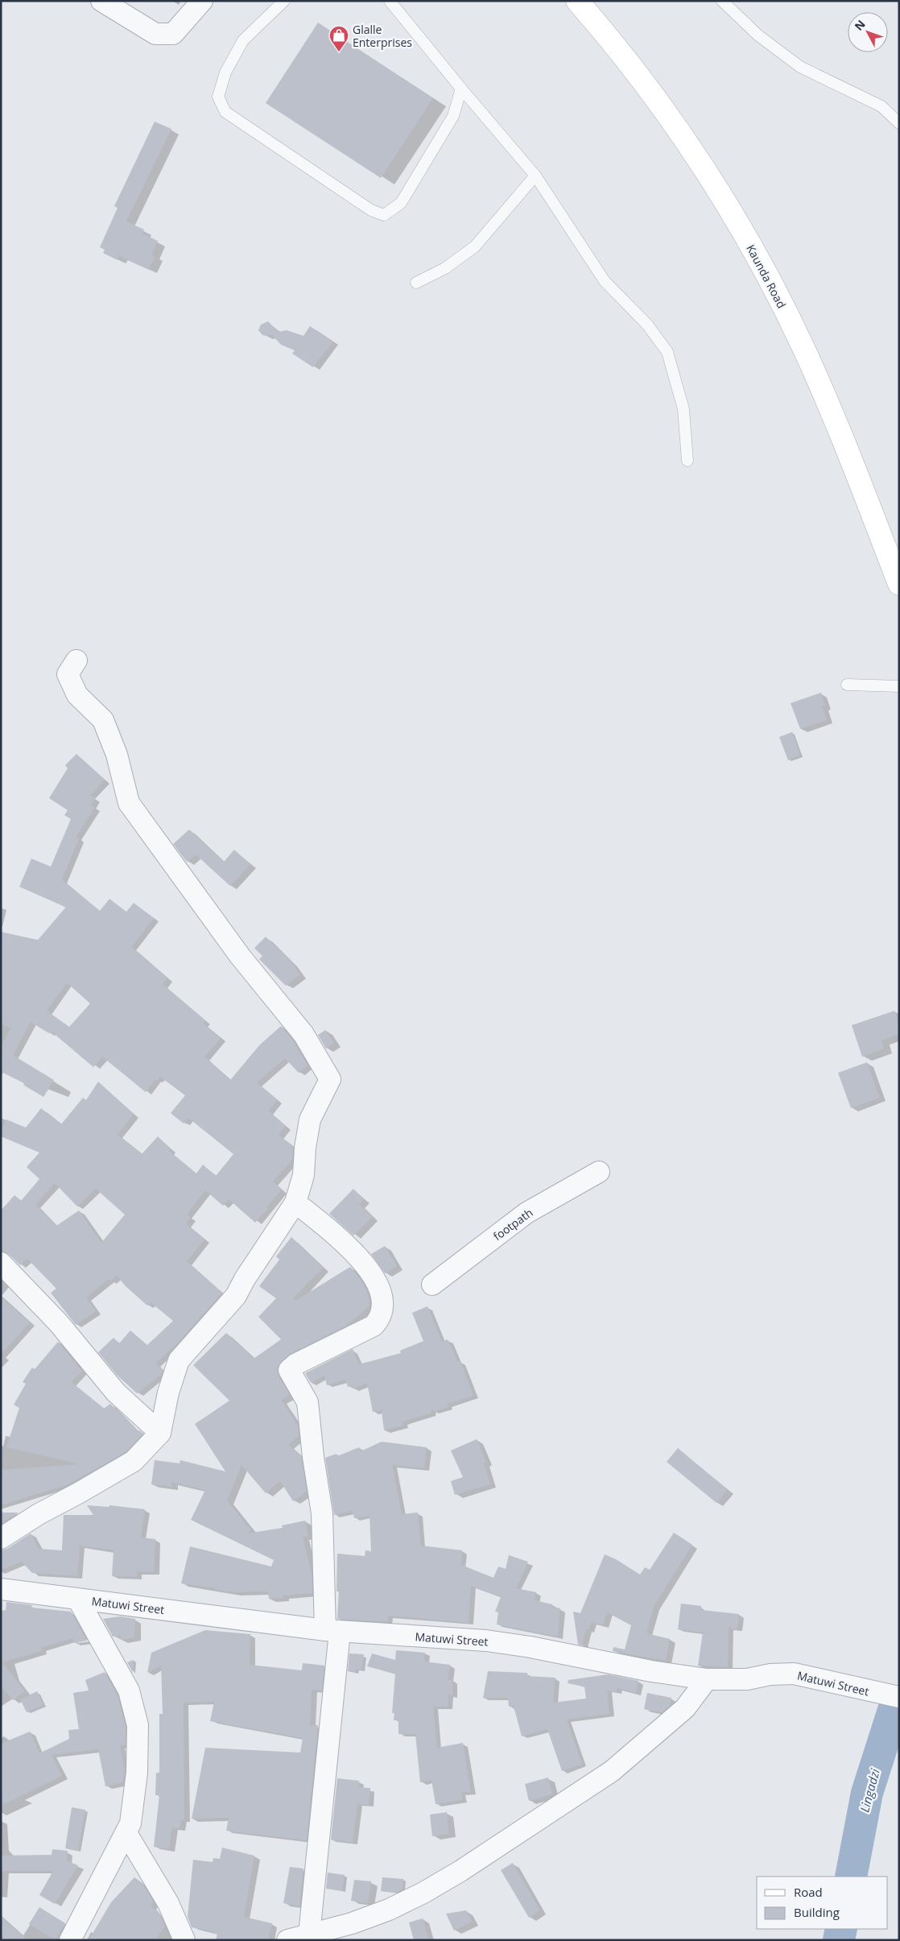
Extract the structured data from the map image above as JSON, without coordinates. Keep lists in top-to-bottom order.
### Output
{
  "streets": {
    "main road": ["Kaunda Road"],
    "street": ["footpath", "Matuwi Street"]
  },
  "water": ["Lingadzi"],
  "places": {
    "shop": ["Glalle Enterprises"]
  },
  "legend": ["Road", "Building"],
  "north": "top left"
}
